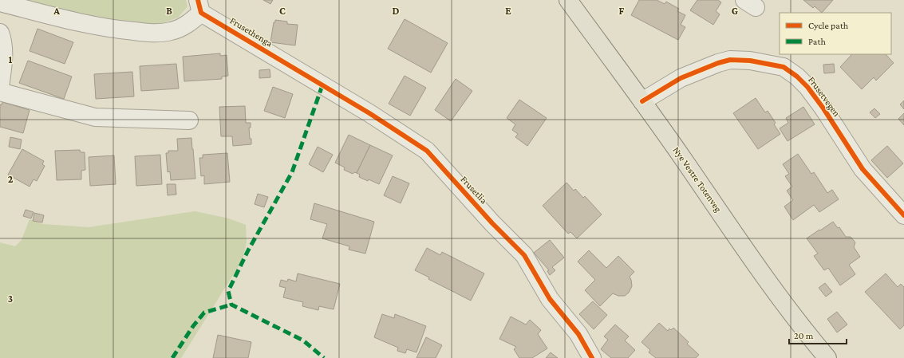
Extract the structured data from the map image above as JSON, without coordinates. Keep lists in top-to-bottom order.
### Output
{
  "streets": {
    "main road": ["Nye Vestre Totenveg"],
    "street": ["Frusethenga", "Frusetvegen", "Frusetlia"]
  },
  "crossings": [
    ["Frusethenga", "Frusetlia"],
    ["Frusetvegen", "Nye Vestre Totenveg"]
  ],
  "legend": ["Cycle path", "Path"],
  "scale_bar": "20 m",
  "grid": {
    "columns": [
      "A",
      "B",
      "C",
      "D",
      "E",
      "F",
      "G"
    ],
    "rows": ["1", "2", "3"]
  }
}
